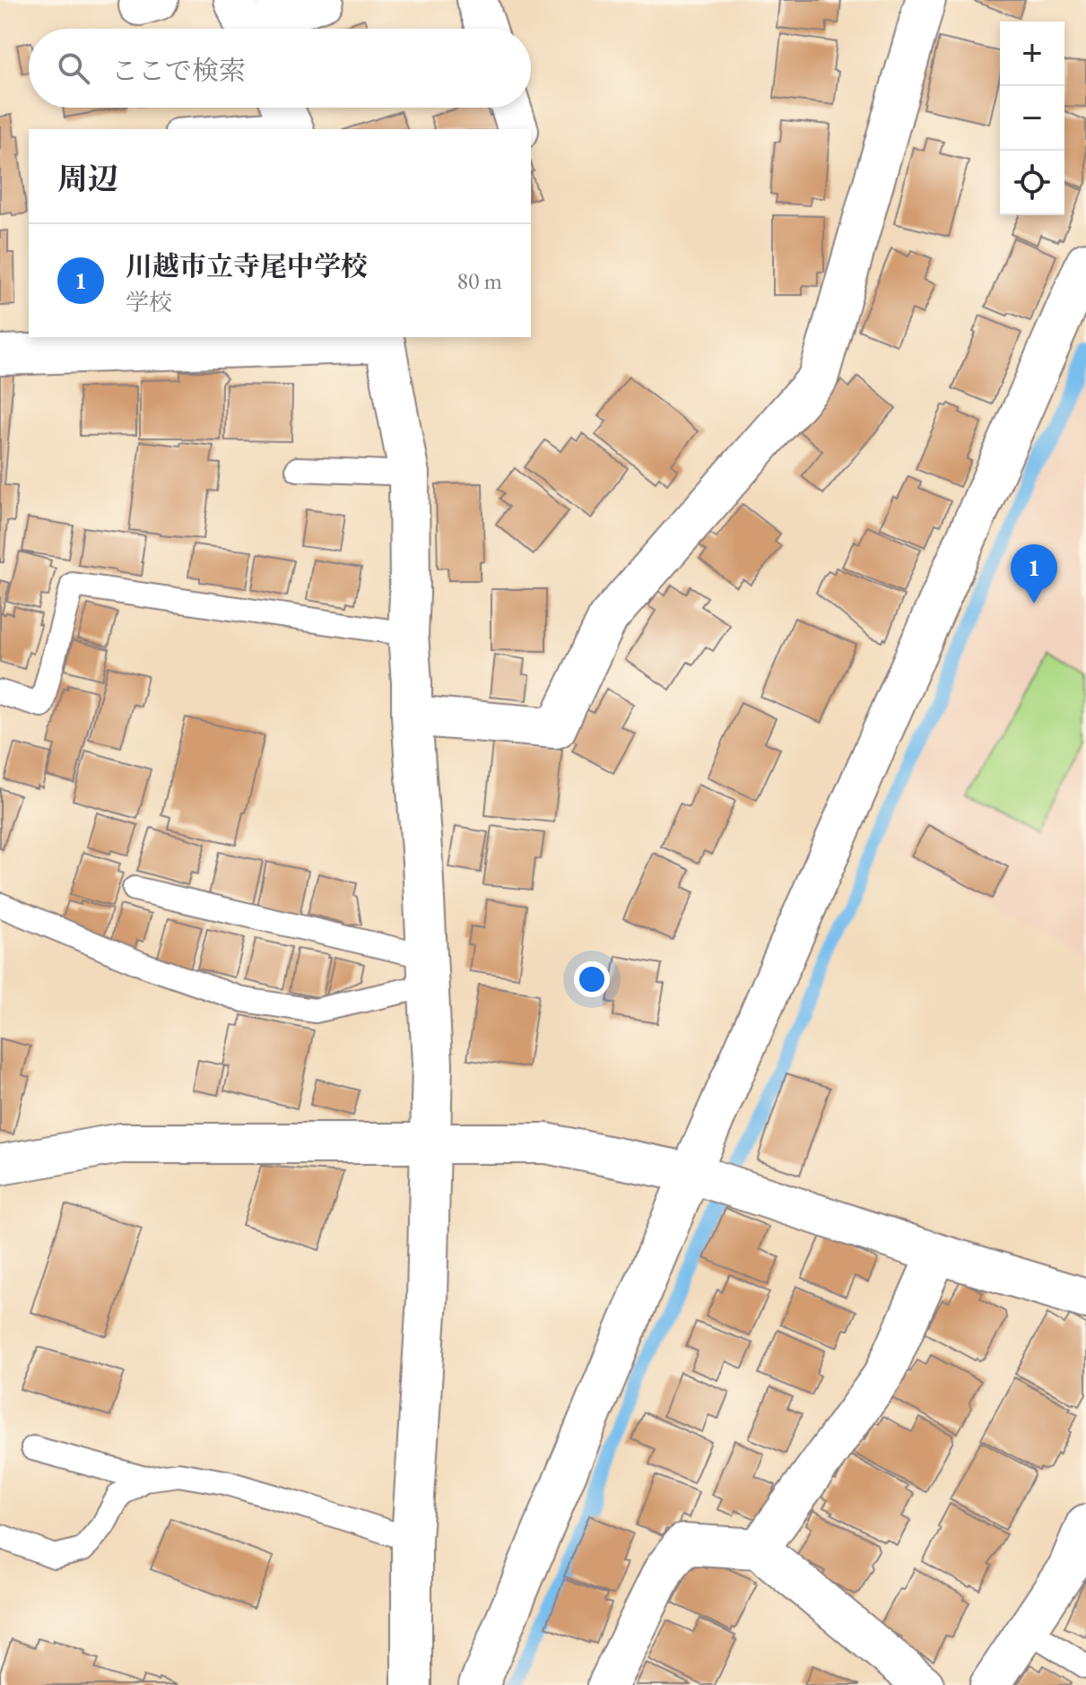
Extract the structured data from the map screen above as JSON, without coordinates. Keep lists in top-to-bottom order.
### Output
{
  "page": {
    "map_buttons": ["+", "−"],
    "search": "ここで検索",
    "heading": "周辺",
    "list": [
      {
        "mark": "1",
        "name": "川越市立寺尾中学校",
        "note": "学校",
        "value": "80 m"
      }
    ],
    "pins": "1"
  }
}
